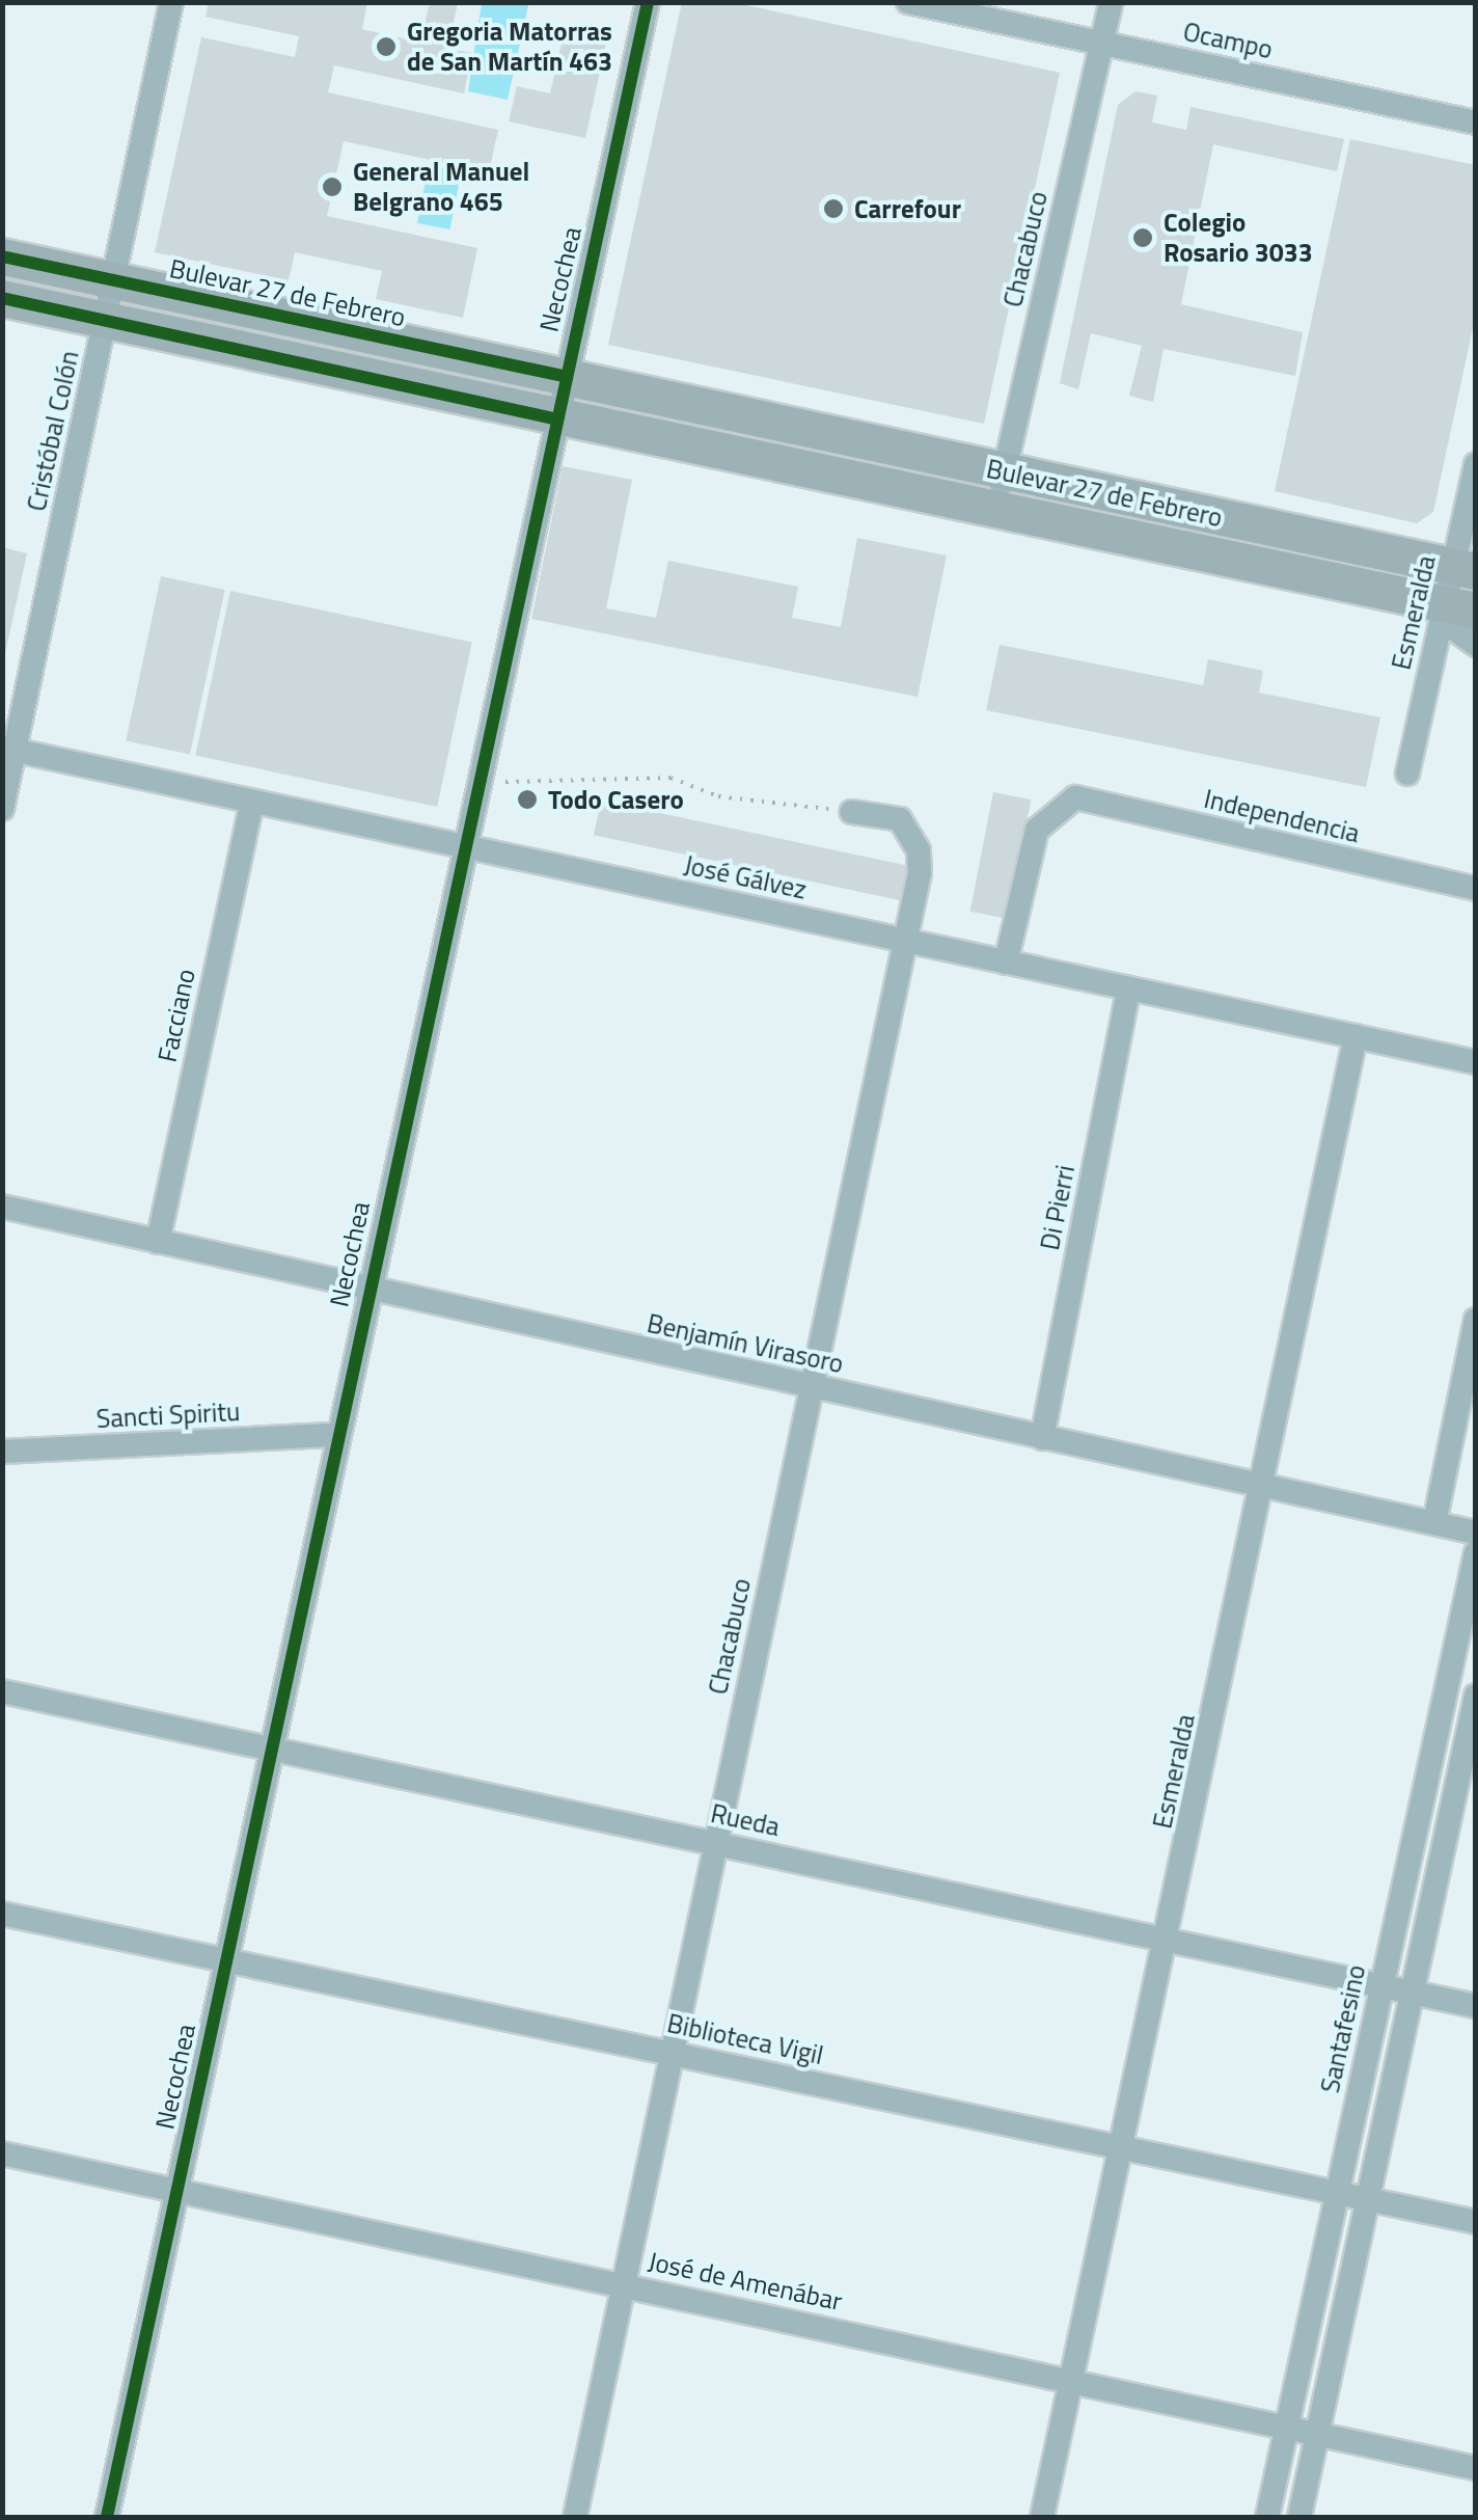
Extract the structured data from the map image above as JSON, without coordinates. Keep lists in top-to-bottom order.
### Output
{
  "streets": {
    "main road": ["Bulevar 27 de Febrero"],
    "street": [
      "Ocampo",
      "Chacabuco",
      "Necochea",
      "Cristóbal Colón",
      "Esmeralda",
      "Independencia",
      "José Gálvez",
      "Facciano",
      "Di Pierri",
      "Benjamín Virasoro",
      "Sancti Spiritu",
      "Rueda",
      "Santafesino",
      "Biblioteca Vigil",
      "José de Amenábar"
    ]
  },
  "crossings": [
    ["Ocampo", "Chacabuco"],
    ["Chacabuco", "Bulevar 27 de Febrero"],
    ["Chacabuco", "José Gálvez"],
    ["Chacabuco", "Benjamín Virasoro"],
    ["Chacabuco", "Rueda"],
    ["Chacabuco", "Biblioteca Vigil"],
    ["Chacabuco", "José de Amenábar"],
    ["Necochea", "Bulevar 27 de Febrero"],
    ["Necochea", "José Gálvez"],
    ["Necochea", "Benjamín Virasoro"],
    ["Necochea", "Sancti Spiritu"],
    ["Necochea", "Rueda"],
    ["Necochea", "Biblioteca Vigil"],
    ["Necochea", "José de Amenábar"],
    ["Bulevar 27 de Febrero", "Cristóbal Colón"],
    ["Bulevar 27 de Febrero", "Esmeralda"],
    ["Cristóbal Colón", "José Gálvez"],
    ["Esmeralda", "José Gálvez"],
    ["Esmeralda", "Benjamín Virasoro"],
    ["Esmeralda", "Rueda"],
    ["Esmeralda", "Biblioteca Vigil"],
    ["Esmeralda", "José de Amenábar"],
    ["Independencia", "José Gálvez"],
    ["José Gálvez", "Facciano"],
    ["José Gálvez", "Di Pierri"],
    ["Facciano", "Benjamín Virasoro"],
    ["Di Pierri", "Benjamín Virasoro"],
    ["Rueda", "Santafesino"],
    ["Santafesino", "Biblioteca Vigil"],
    ["Santafesino", "José de Amenábar"]
  ],
  "places": [
    "Gregoria Matorras de San Martín 463",
    "General Manuel Belgrano 465",
    "Carrefour",
    "Colegio Rosario 3033",
    "Todo Casero"
  ]
}
